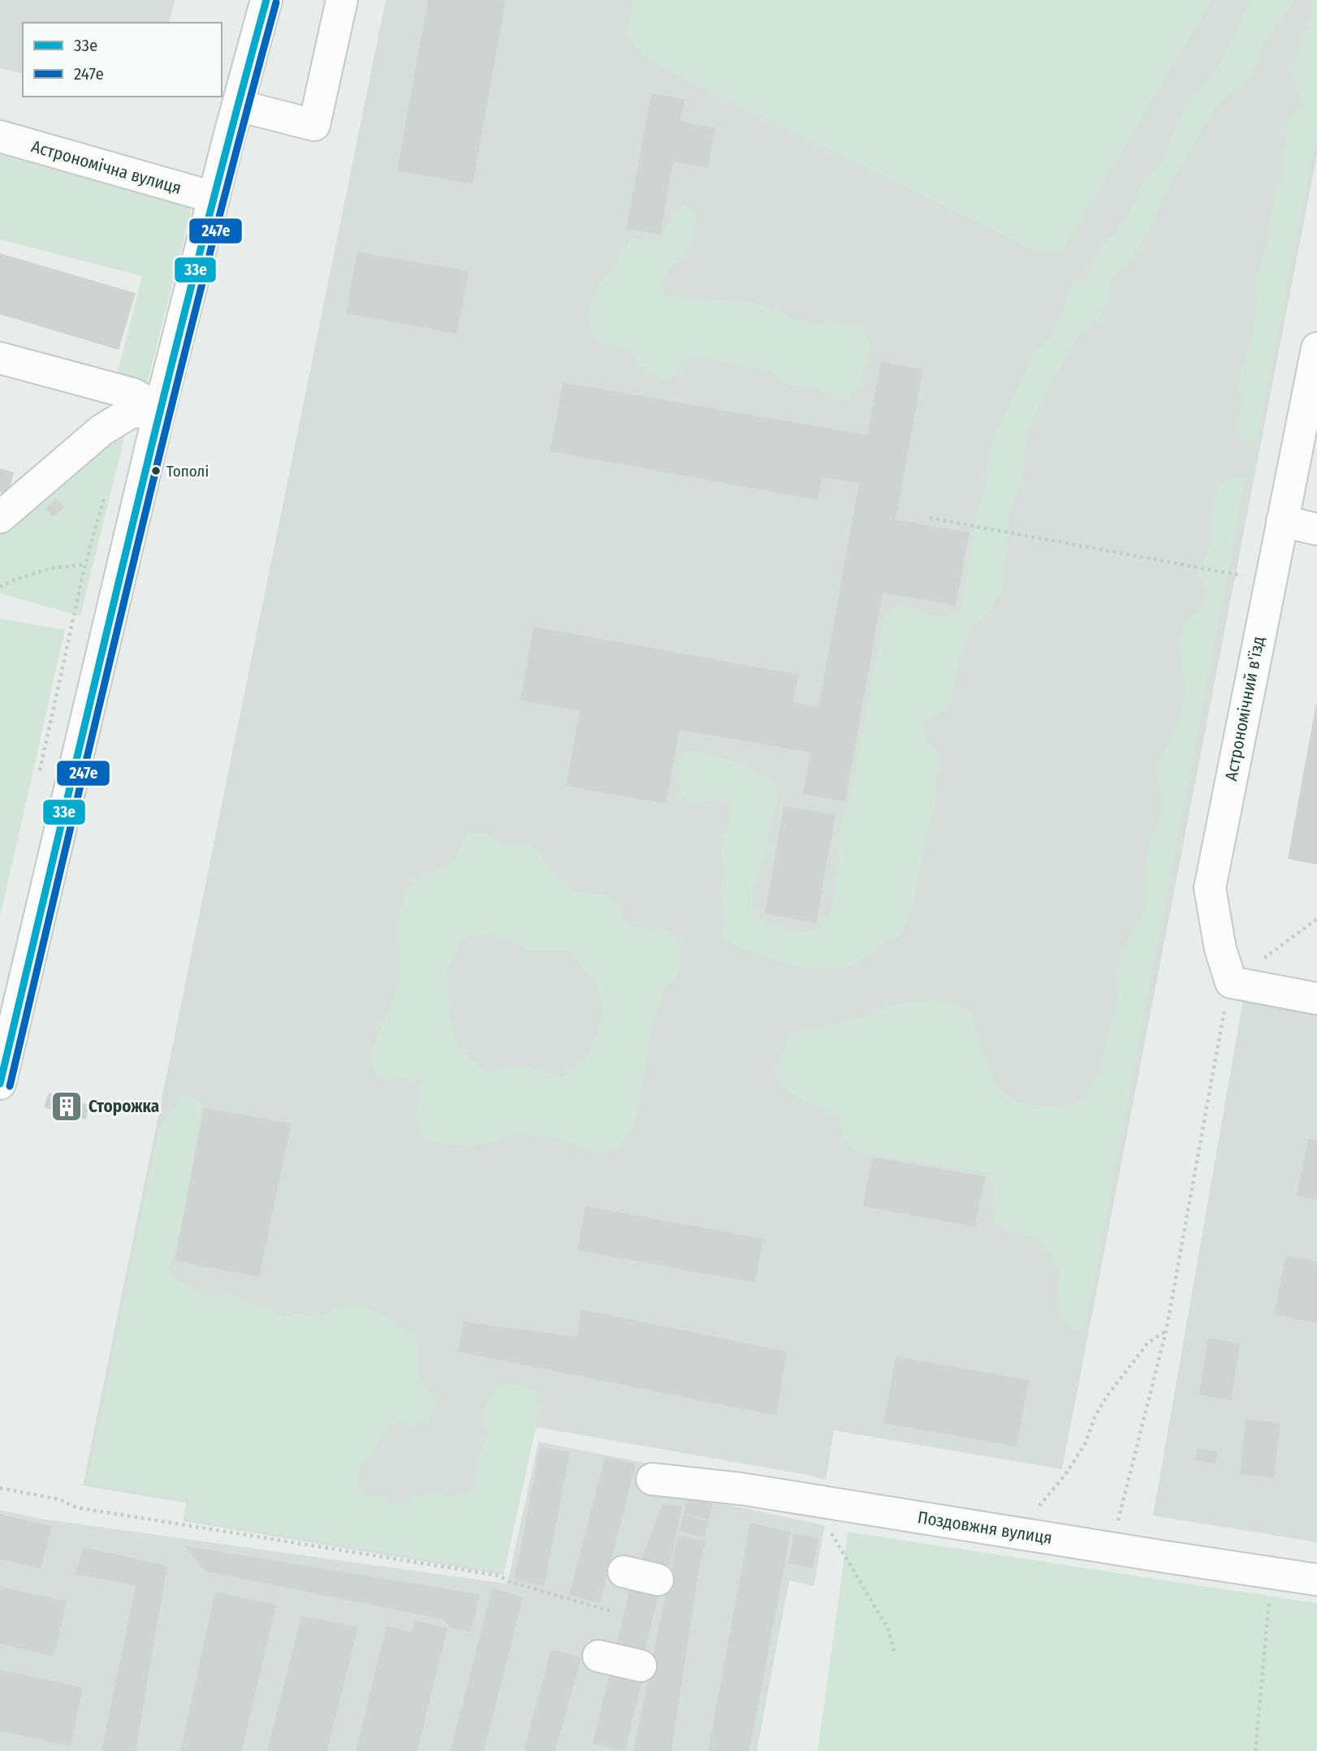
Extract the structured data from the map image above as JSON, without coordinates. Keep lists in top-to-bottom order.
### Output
{
  "streets": {
    "street": ["Астрономічна вулиця", "Астрономічний в'їзд", "Поздовжня вулиця"]
  },
  "places": {
    "other": ["Тополі"],
    "building": ["Сторожка"]
  },
  "lines": ["transit line 33е", "transit line 247е"],
  "legend": ["33е", "247е"]
}
